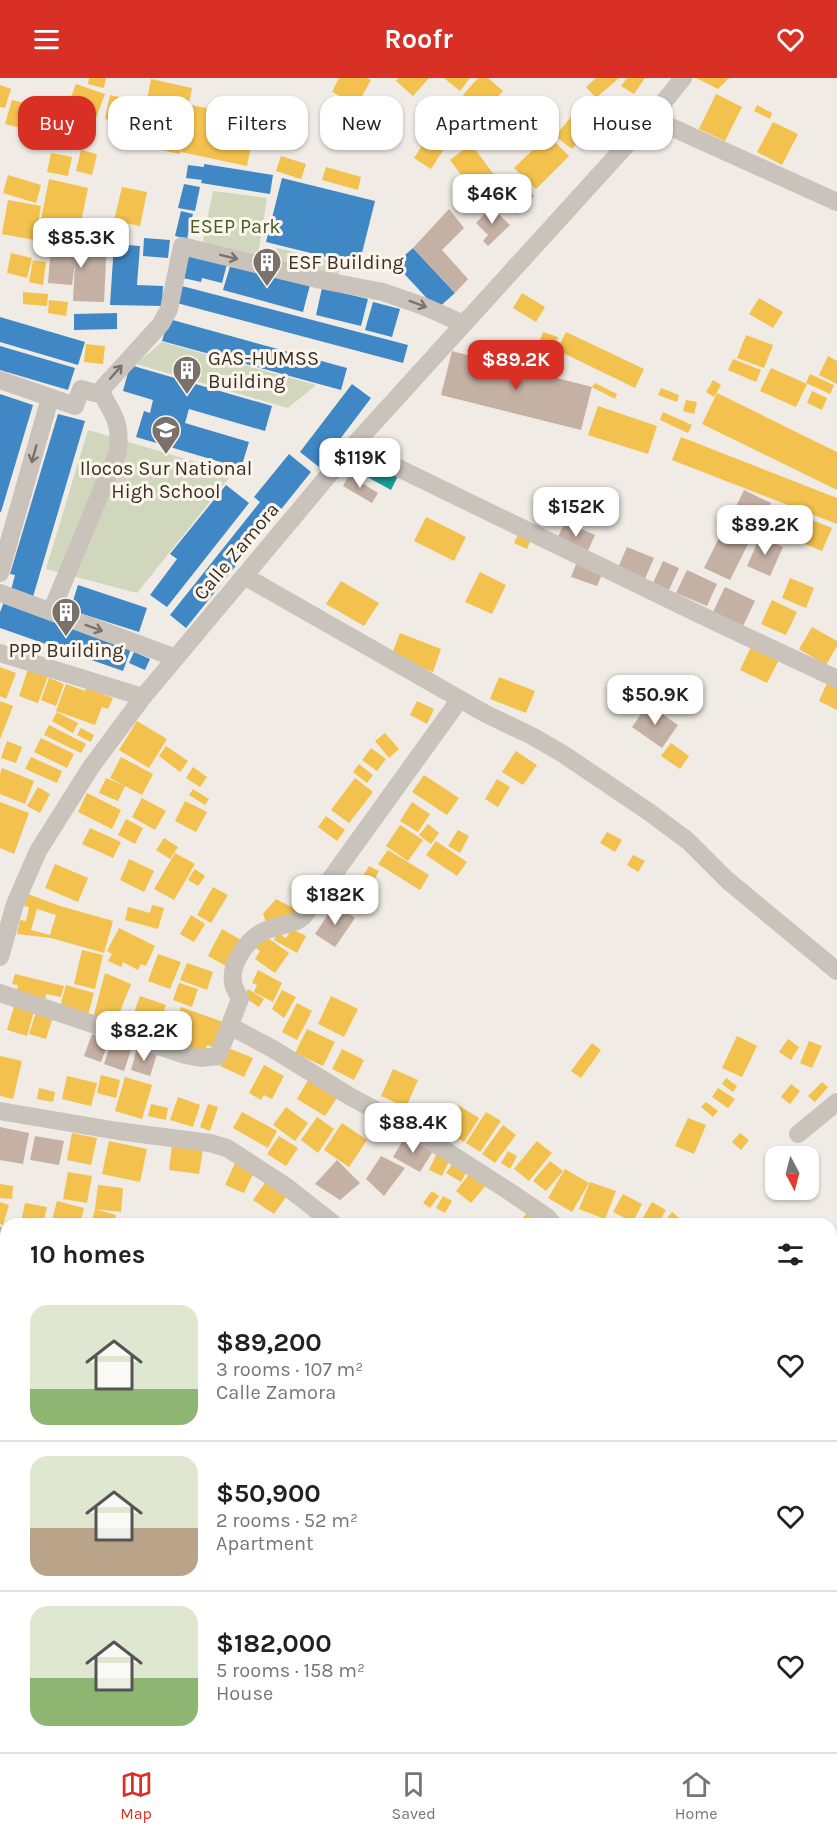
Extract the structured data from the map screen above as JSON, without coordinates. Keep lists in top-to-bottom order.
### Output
{
  "streets": {
    "street": ["Calle Zamora"]
  },
  "parks": ["ESEP Park"],
  "places": {
    "building": ["ESF Building", "GAS-HUMSS Building", "PPP Building"],
    "school or university": ["Ilocos Sur National High School"]
  },
  "north": "bottom",
  "page": {
    "header": "Roofr",
    "chip": [
      "Buy",
      "Rent",
      "Filters",
      "New",
      "Apartment",
      "House"
    ],
    "price": [
      "$46K",
      "$85.3K",
      "$89.2K",
      "$119K",
      "$152K",
      "$89.2K",
      "$50.9K",
      "$182K",
      "$82.2K",
      "$88.4K"
    ],
    "heading": "10 homes",
    "list": [
      {
        "name": "$89,200",
        "note": "3 rooms · 107 m² · Calle Zamora"
      },
      {
        "name": "$50,900",
        "note": "2 rooms · 52 m² · Apartment"
      },
      {
        "name": "$182,000",
        "note": "5 rooms · 158 m² · House"
      }
    ],
    "tabs": ["Map", "Saved", "Home"]
  }
}
